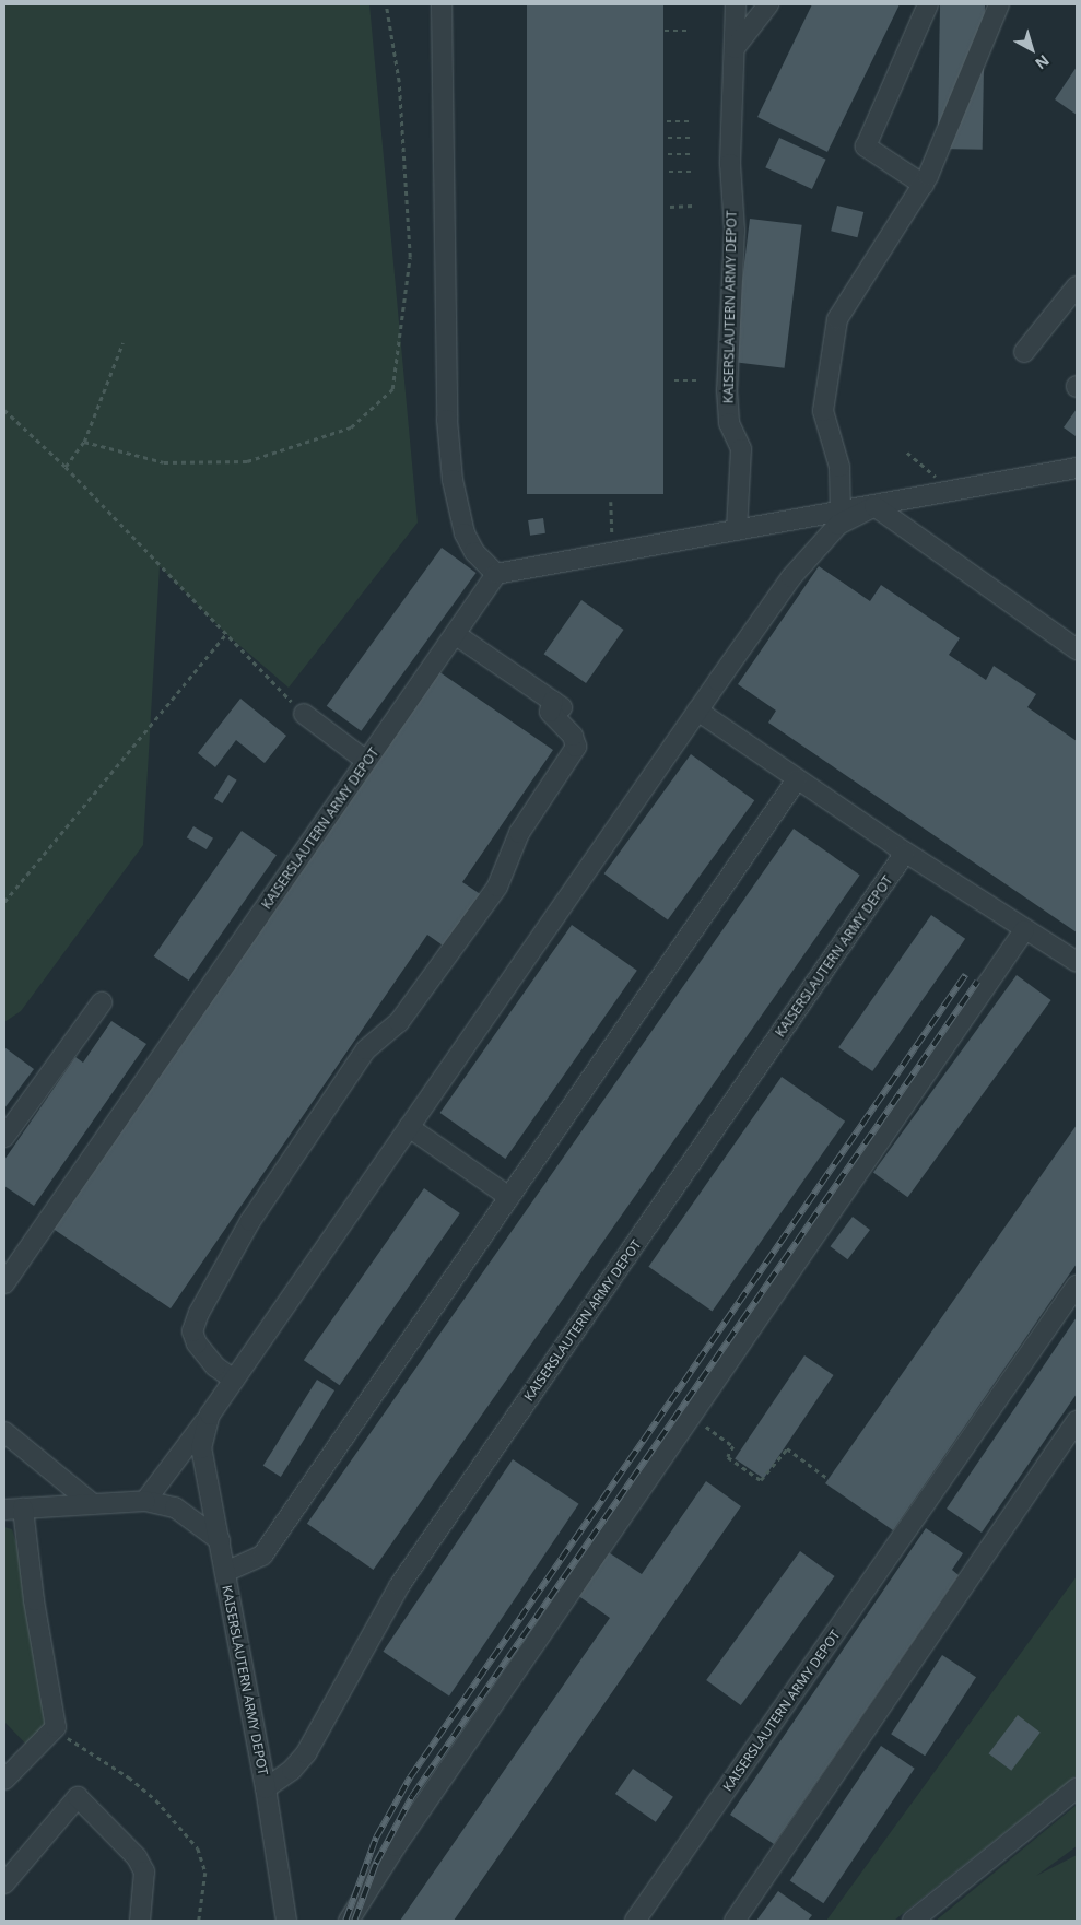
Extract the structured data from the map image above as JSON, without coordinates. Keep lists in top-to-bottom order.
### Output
{
  "streets": {
    "lane": ["KAISERSLAUTERN ARMY DEPOT"]
  },
  "north": "bottom right"
}
